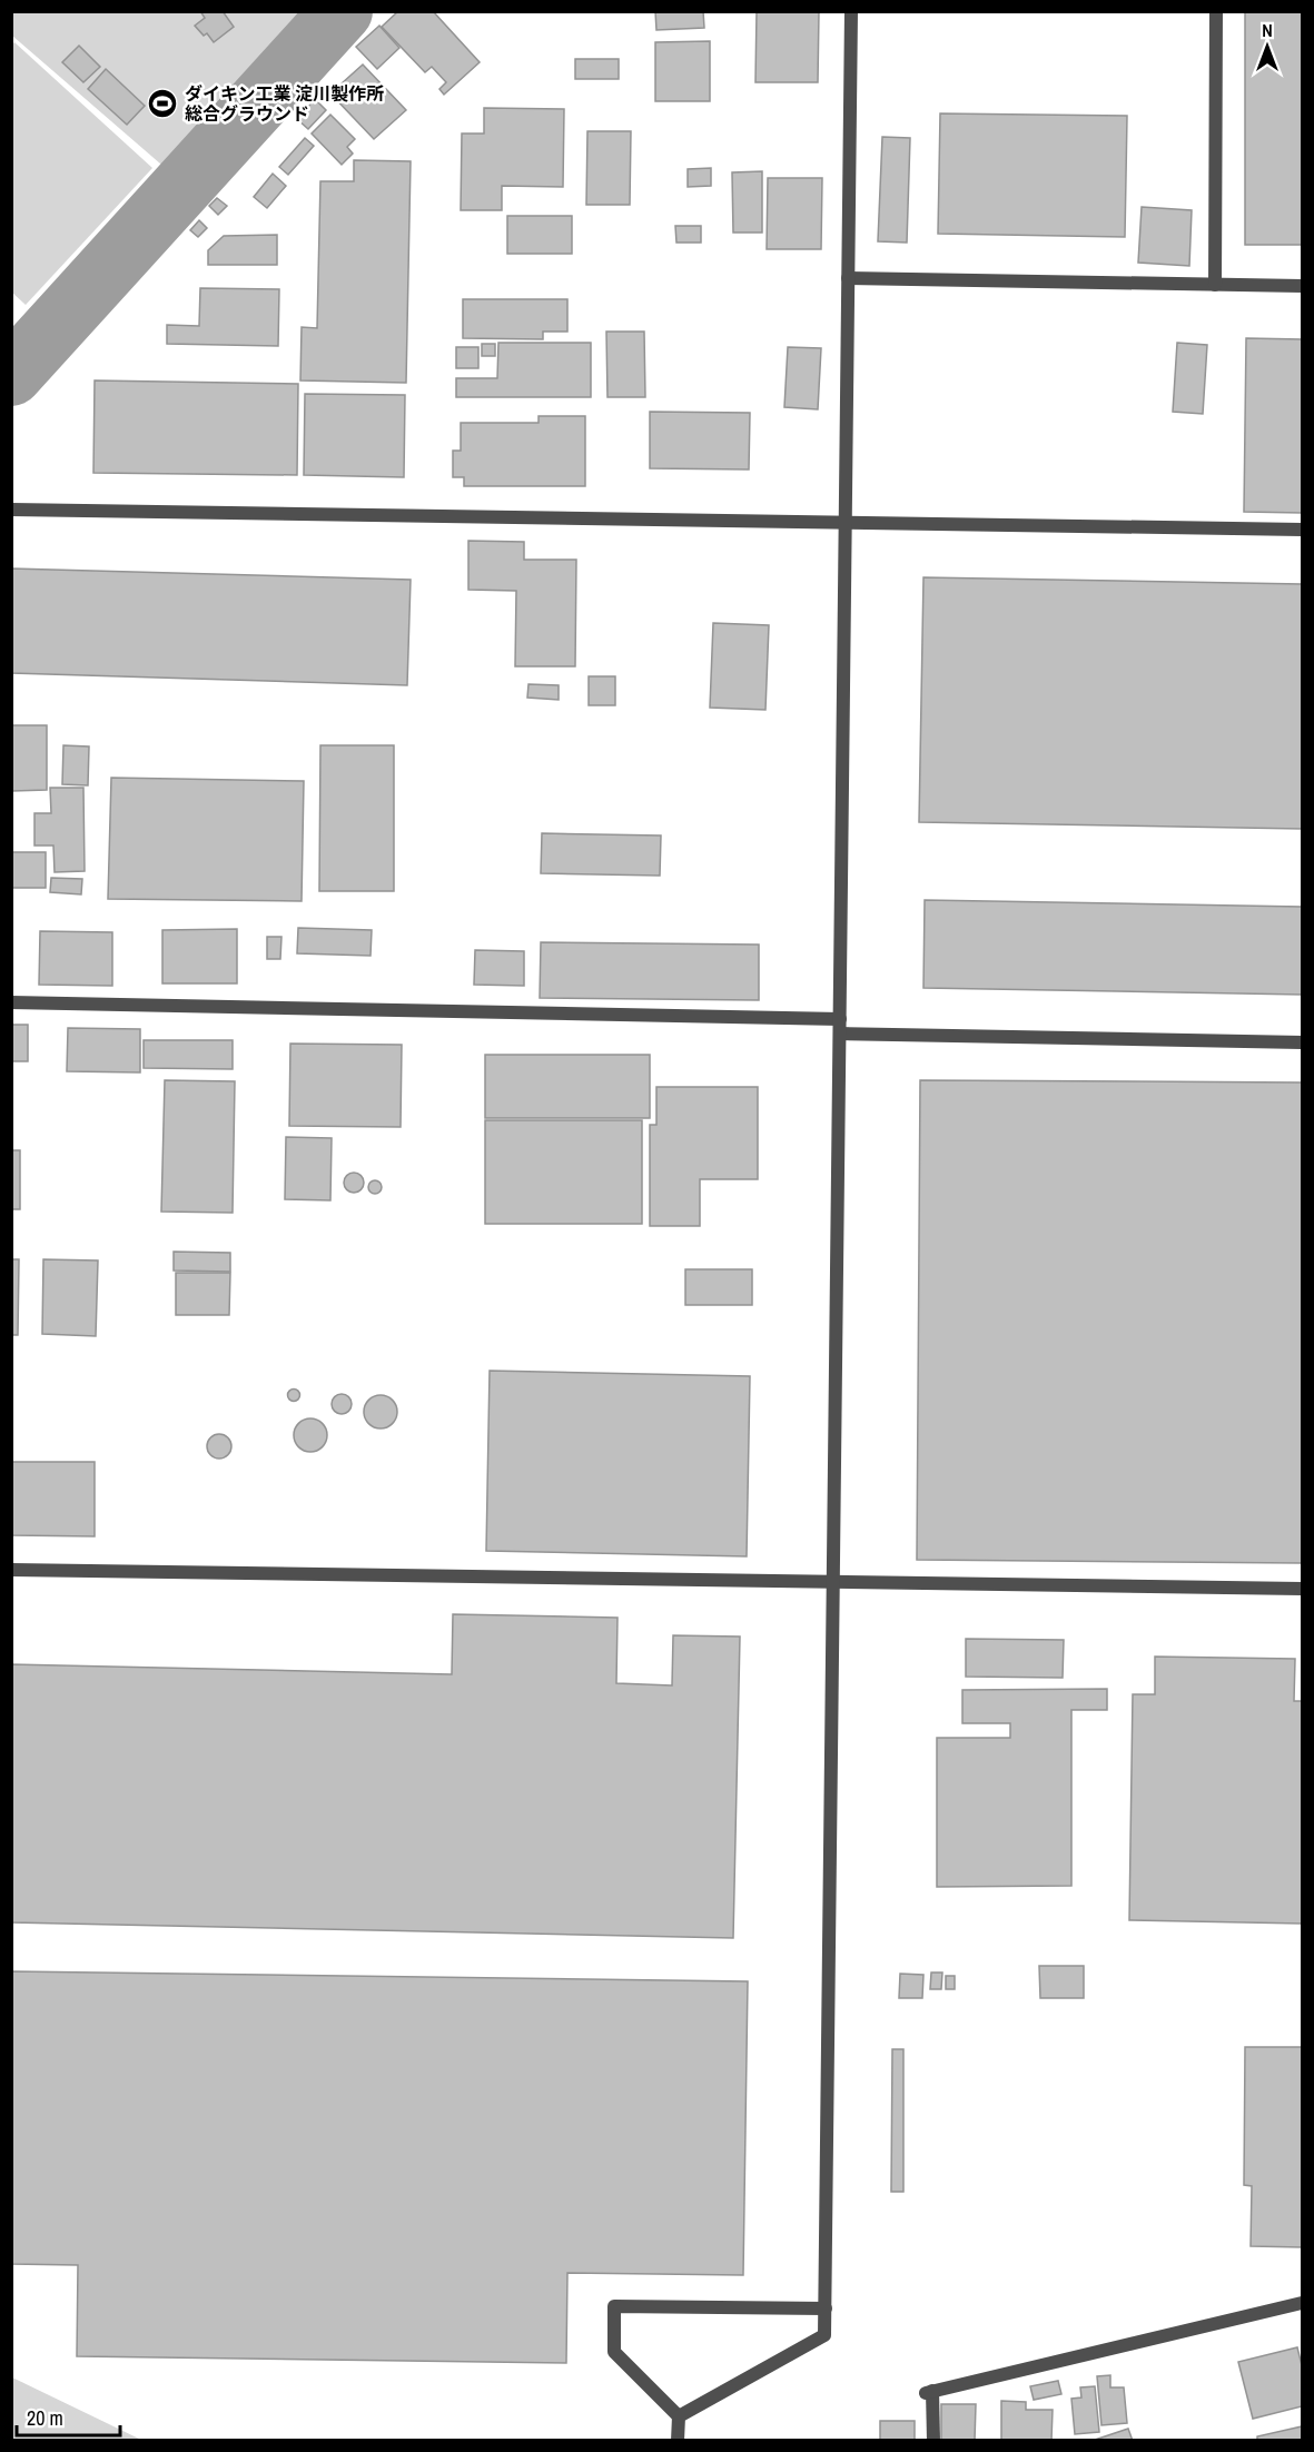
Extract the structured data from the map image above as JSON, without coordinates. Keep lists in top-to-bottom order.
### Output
{
  "places": {
    "sports": ["ダイキン工業 淀川製作所 総合グラウンド"]
  },
  "scale_bar": "20 m",
  "north": "top"
}
